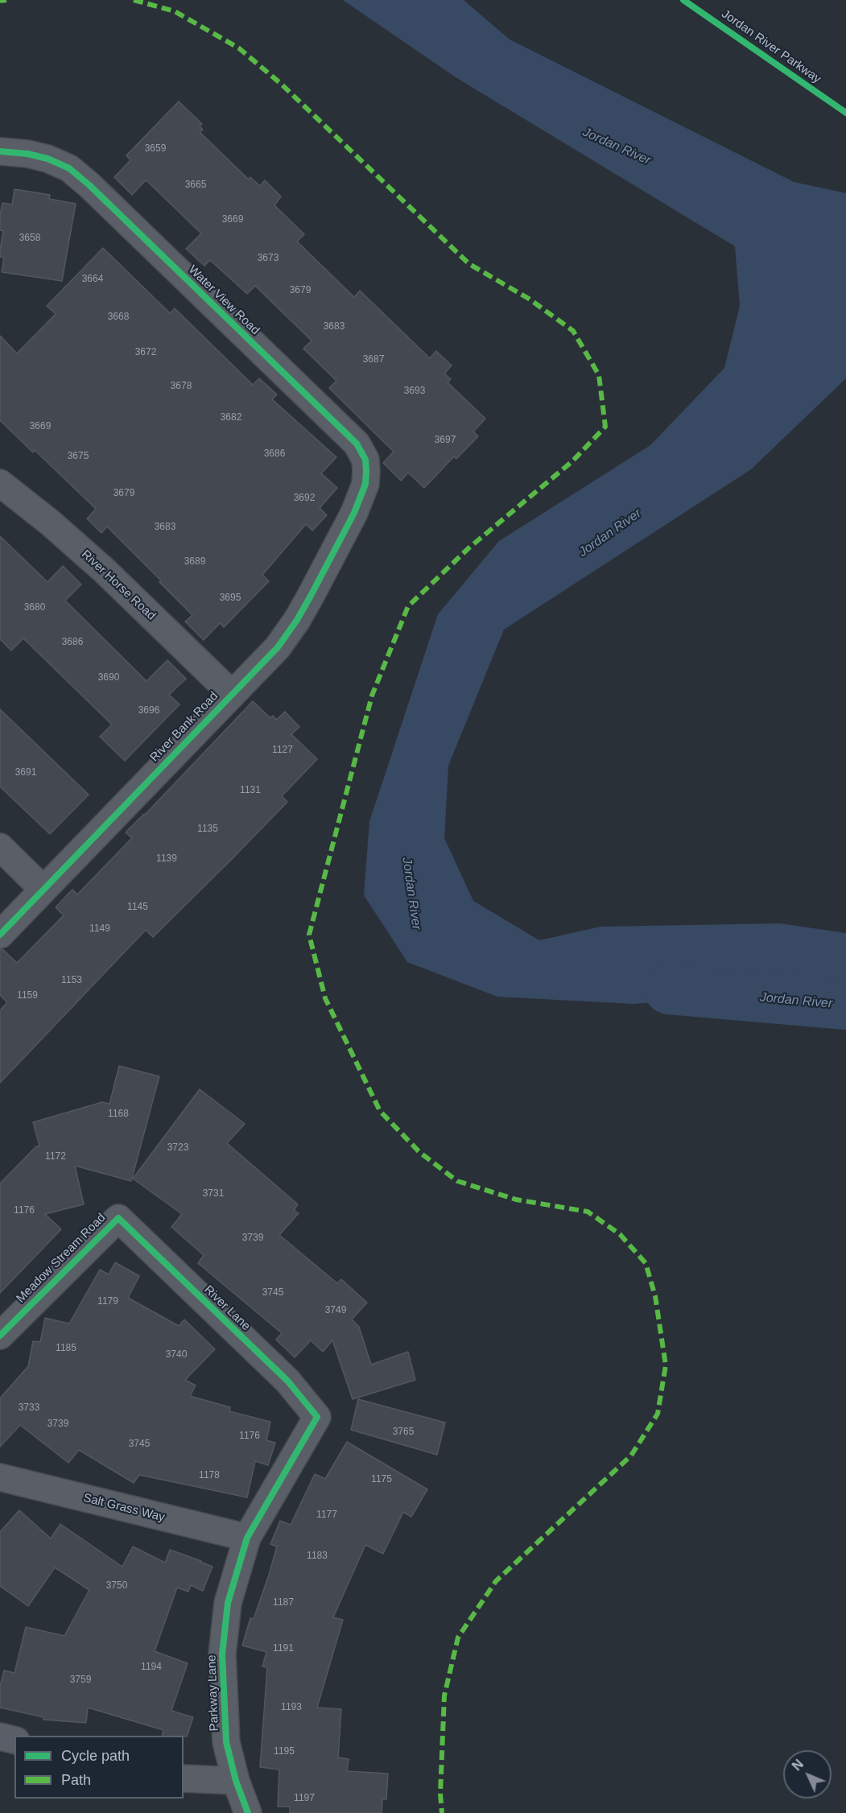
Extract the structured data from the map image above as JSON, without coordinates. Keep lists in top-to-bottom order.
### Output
{
  "streets": {
    "street": [
      "Water View Road",
      "River Horse Road",
      "River Bank Road",
      "Meadow Stream Road",
      "River Lane",
      "Salt Grass Way",
      "Parkway Lane"
    ],
    "cycle path": ["Jordan River Parkway"]
  },
  "crossings": [
    ["Water View Road", "River Bank Road"],
    ["River Horse Road", "River Bank Road"],
    ["Meadow Stream Road", "River Lane"],
    ["River Lane", "Parkway Lane"],
    ["Salt Grass Way", "Parkway Lane"]
  ],
  "water": ["Jordan River"],
  "house_numbers": [
    "3659",
    "3665",
    "3669",
    "3658",
    "3673",
    "3664",
    "3679",
    "3668",
    "3683",
    "3672",
    "3687",
    "3678",
    "3693",
    "3682",
    "3669",
    "3697",
    "3686",
    "3675",
    "3679",
    "3692",
    "3683",
    "3689",
    "3695",
    "3680",
    "3686",
    "3690",
    "3696",
    "1127",
    "3691",
    "1131",
    "1135",
    "1139",
    "1145",
    "1149",
    "1153",
    "1159",
    "1168",
    "3723",
    "1172",
    "3731",
    "1176",
    "3739",
    "3745",
    "1179",
    "3749",
    "1185",
    "3740",
    "3733",
    "3739",
    "3765",
    "1176",
    "3745",
    "1178",
    "1175",
    "1177",
    "1183",
    "3750",
    "1187",
    "1191",
    "1194",
    "3759",
    "1193",
    "1195",
    "1197"
  ],
  "legend": ["Cycle path", "Path"],
  "north": "top left"
}
